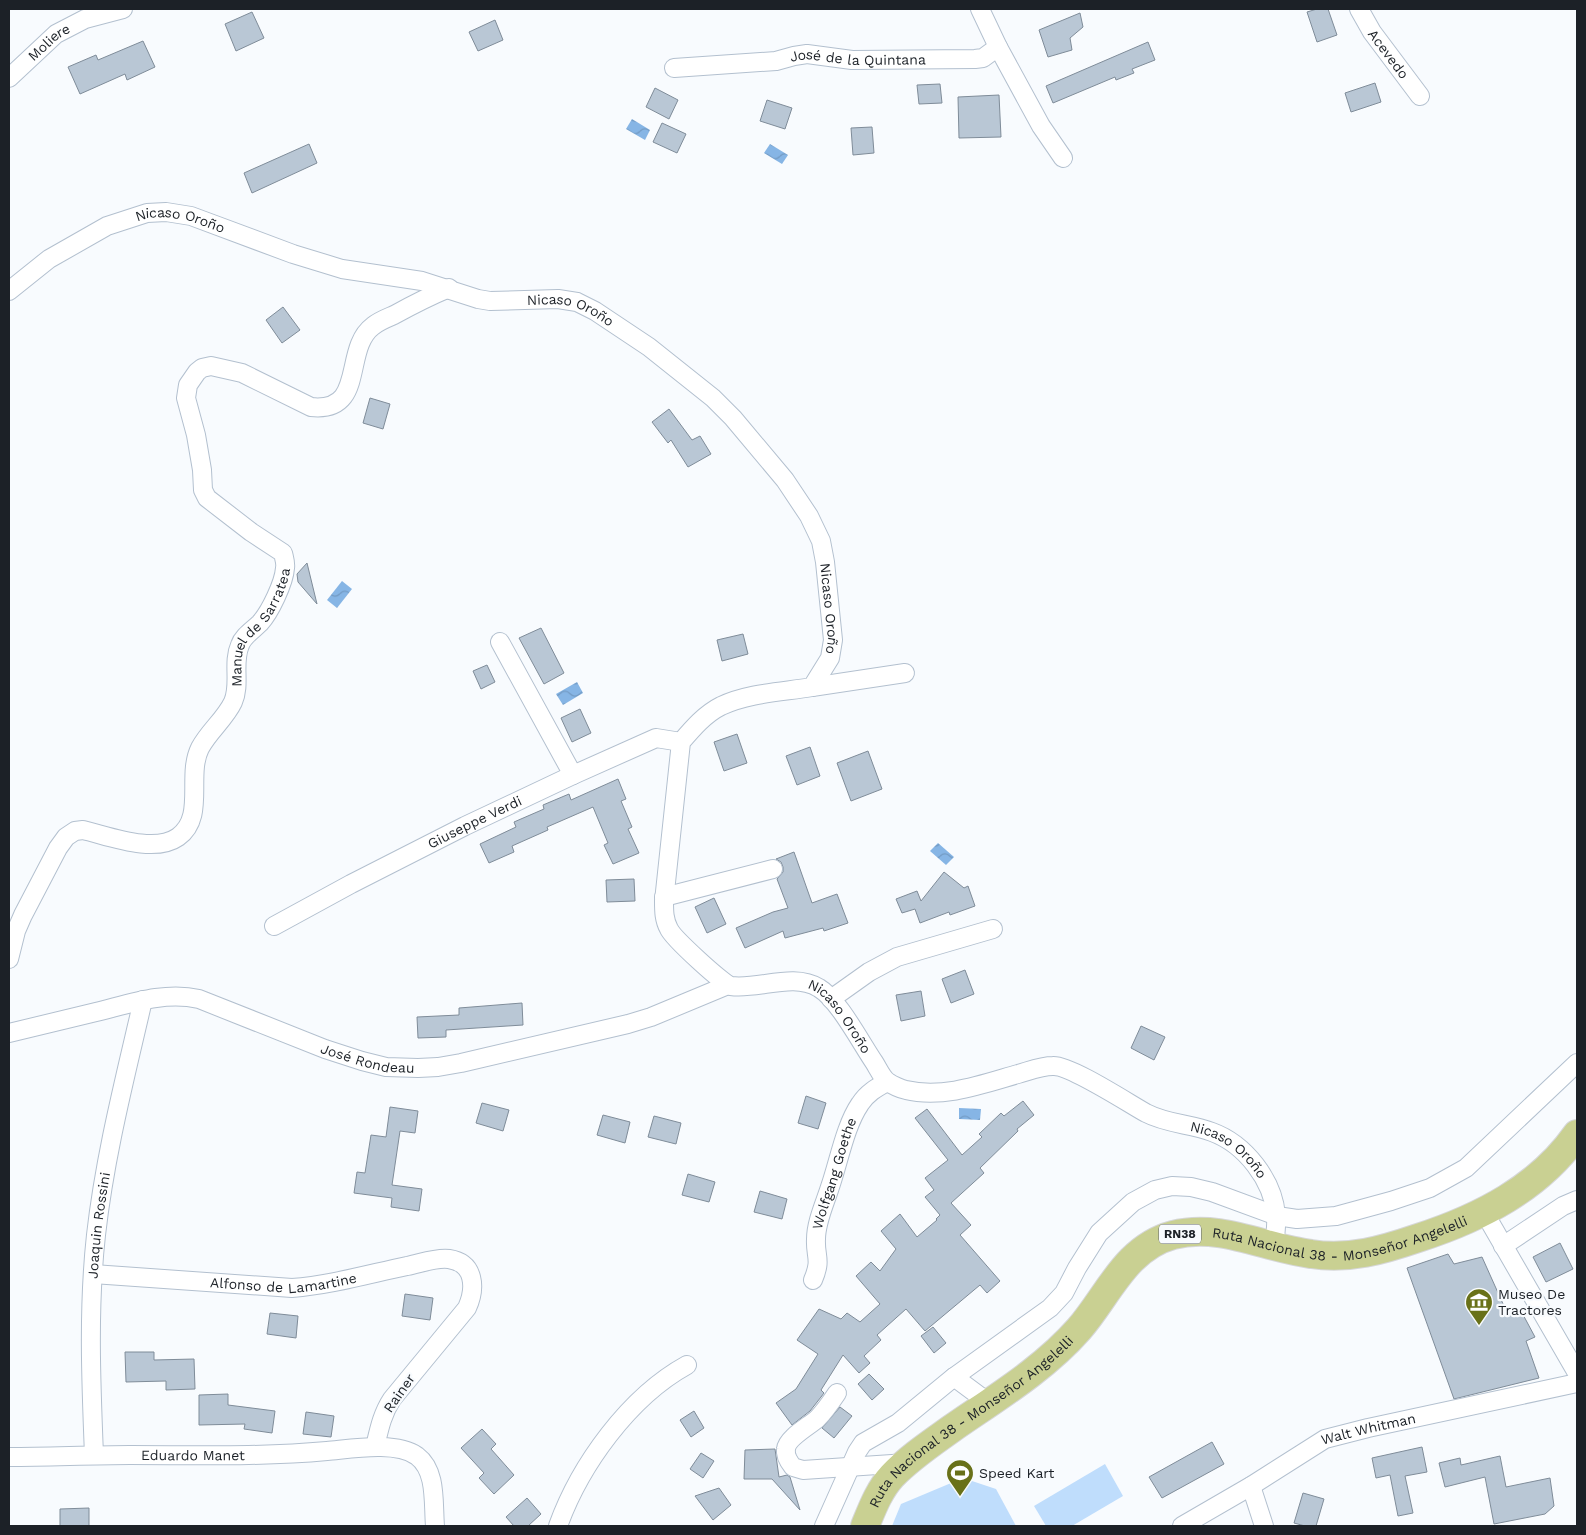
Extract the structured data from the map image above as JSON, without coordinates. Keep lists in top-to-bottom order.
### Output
{
  "streets": {
    "main road": ["Ruta Nacional 38 - Monseñor Angelelli", "RN38"],
    "street": [
      "Moliere",
      "Acevedo",
      "José de la Quintana",
      "Nicaso Oroño",
      "Manuel de Sarratea",
      "Giuseppe Verdi",
      "José Rondeau",
      "Wolfgang Goethe",
      "Joaquin Rossini",
      "Alfonso de Lamartine",
      "Rainer",
      "Walt Whitman",
      "Eduardo Manet"
    ]
  },
  "crossings": [
    ["Nicaso Oroño", "Manuel de Sarratea"],
    ["Nicaso Oroño", "José Rondeau"],
    ["Nicaso Oroño", "Wolfgang Goethe"],
    ["Nicaso Oroño", "Ruta Nacional 38 - Monseñor Angelelli"],
    ["José Rondeau", "Joaquin Rossini"],
    ["Joaquin Rossini", "Alfonso de Lamartine"],
    ["Joaquin Rossini", "Eduardo Manet"],
    ["Alfonso de Lamartine", "Rainer"],
    ["Rainer", "Eduardo Manet"]
  ],
  "places": {
    "museum": ["Museo De Tractores"],
    "sports": ["Speed Kart"]
  }
}
